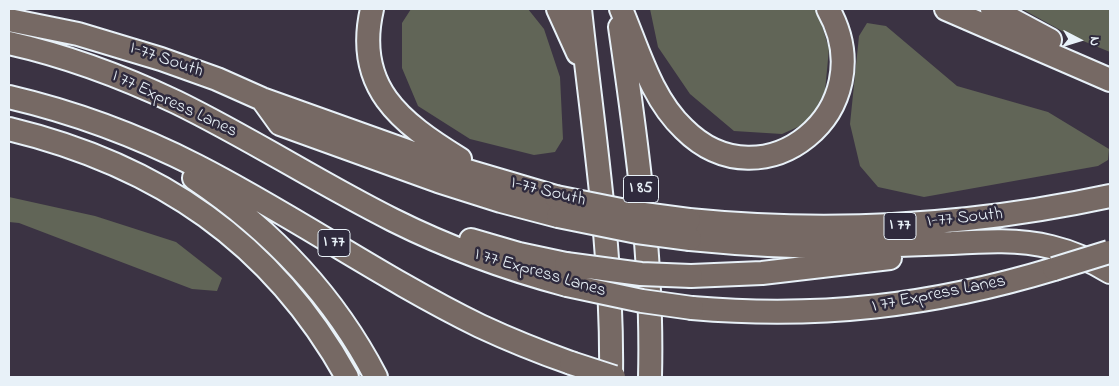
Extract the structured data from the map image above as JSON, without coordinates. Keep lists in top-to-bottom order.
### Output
{
  "streets": {
    "highway": [
      "I-77 South",
      "I 77 Express Lanes",
      "I 85",
      "I 77"
    ]
  },
  "crossings": [
    ["I 85", "I 77"]
  ],
  "north": "right"
}
